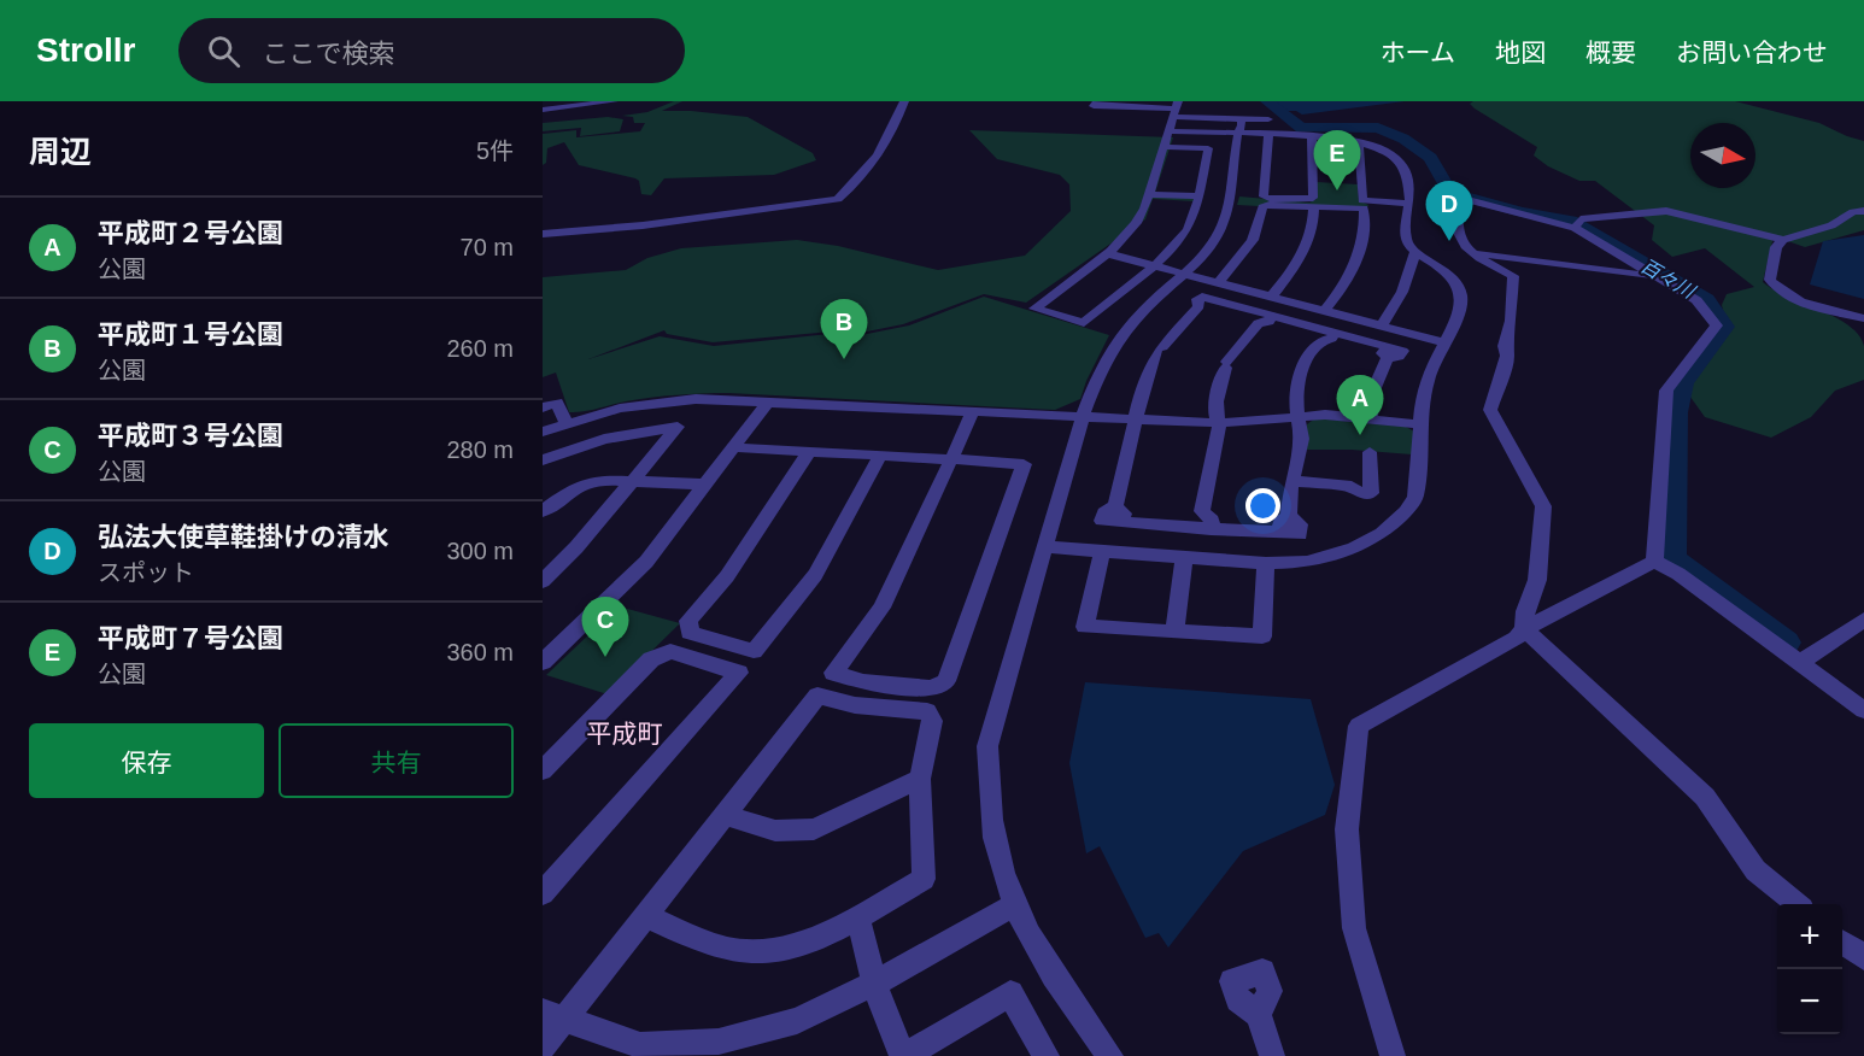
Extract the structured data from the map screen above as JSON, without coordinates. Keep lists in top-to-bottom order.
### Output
{
  "districts": ["平成町"],
  "water": ["百々川"],
  "north": "right",
  "page": {
    "header": "Strollr",
    "search": "ここで検索",
    "nav": [
      "ホーム",
      "地図",
      "概要",
      "お問い合わせ"
    ],
    "heading": ["周辺", "5件"],
    "pins": [
      "E",
      "D",
      "B",
      "A",
      "C"
    ],
    "list": [
      {
        "mark": "A",
        "name": "平成町２号公園",
        "note": "公園",
        "value": "70 m"
      },
      {
        "mark": "B",
        "name": "平成町１号公園",
        "note": "公園",
        "value": "260 m"
      },
      {
        "mark": "C",
        "name": "平成町３号公園",
        "note": "公園",
        "value": "280 m"
      },
      {
        "mark": "D",
        "name": "弘法大使草鞋掛けの清水",
        "note": "スポット",
        "value": "300 m"
      },
      {
        "mark": "E",
        "name": "平成町７号公園",
        "note": "公園",
        "value": "360 m"
      }
    ],
    "buttons": ["保存", "共有"],
    "map_buttons": ["+", "−"]
  }
}
